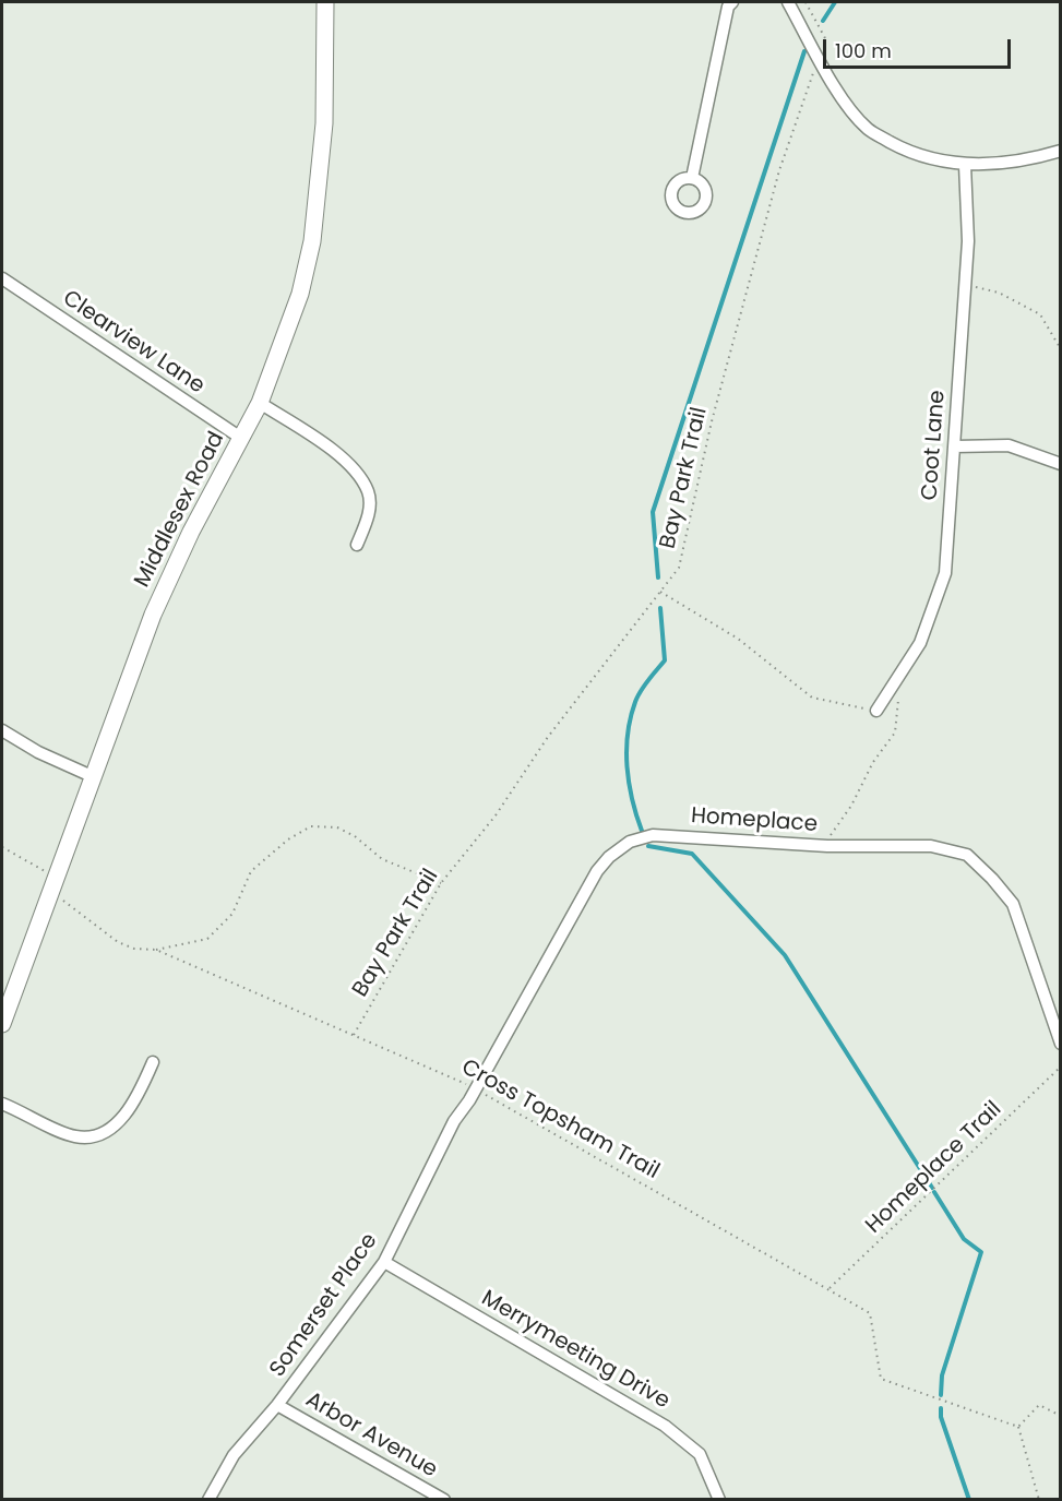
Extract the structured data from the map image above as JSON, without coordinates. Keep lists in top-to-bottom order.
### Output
{
  "streets": {
    "main road": ["Middlesex Road"],
    "street": [
      "Clearview Lane",
      "Coot Lane",
      "Homeplace",
      "Somerset Place",
      "Merrymeeting Drive",
      "Arbor Avenue"
    ],
    "path": ["Bay Park Trail", "Cross Topsham Trail", "Homeplace Trail"]
  },
  "crossings": [
    ["Clearview Lane", "Middlesex Road"],
    ["Bay Park Trail", "Cross Topsham Trail"],
    ["Middlesex Road", "Cross Topsham Trail"],
    ["Homeplace", "Cross Topsham Trail"],
    ["Homeplace", "Somerset Place"],
    ["Cross Topsham Trail", "Homeplace Trail"],
    ["Somerset Place", "Merrymeeting Drive"],
    ["Somerset Place", "Arbor Avenue"]
  ],
  "scale_bar": "100 m"
}
